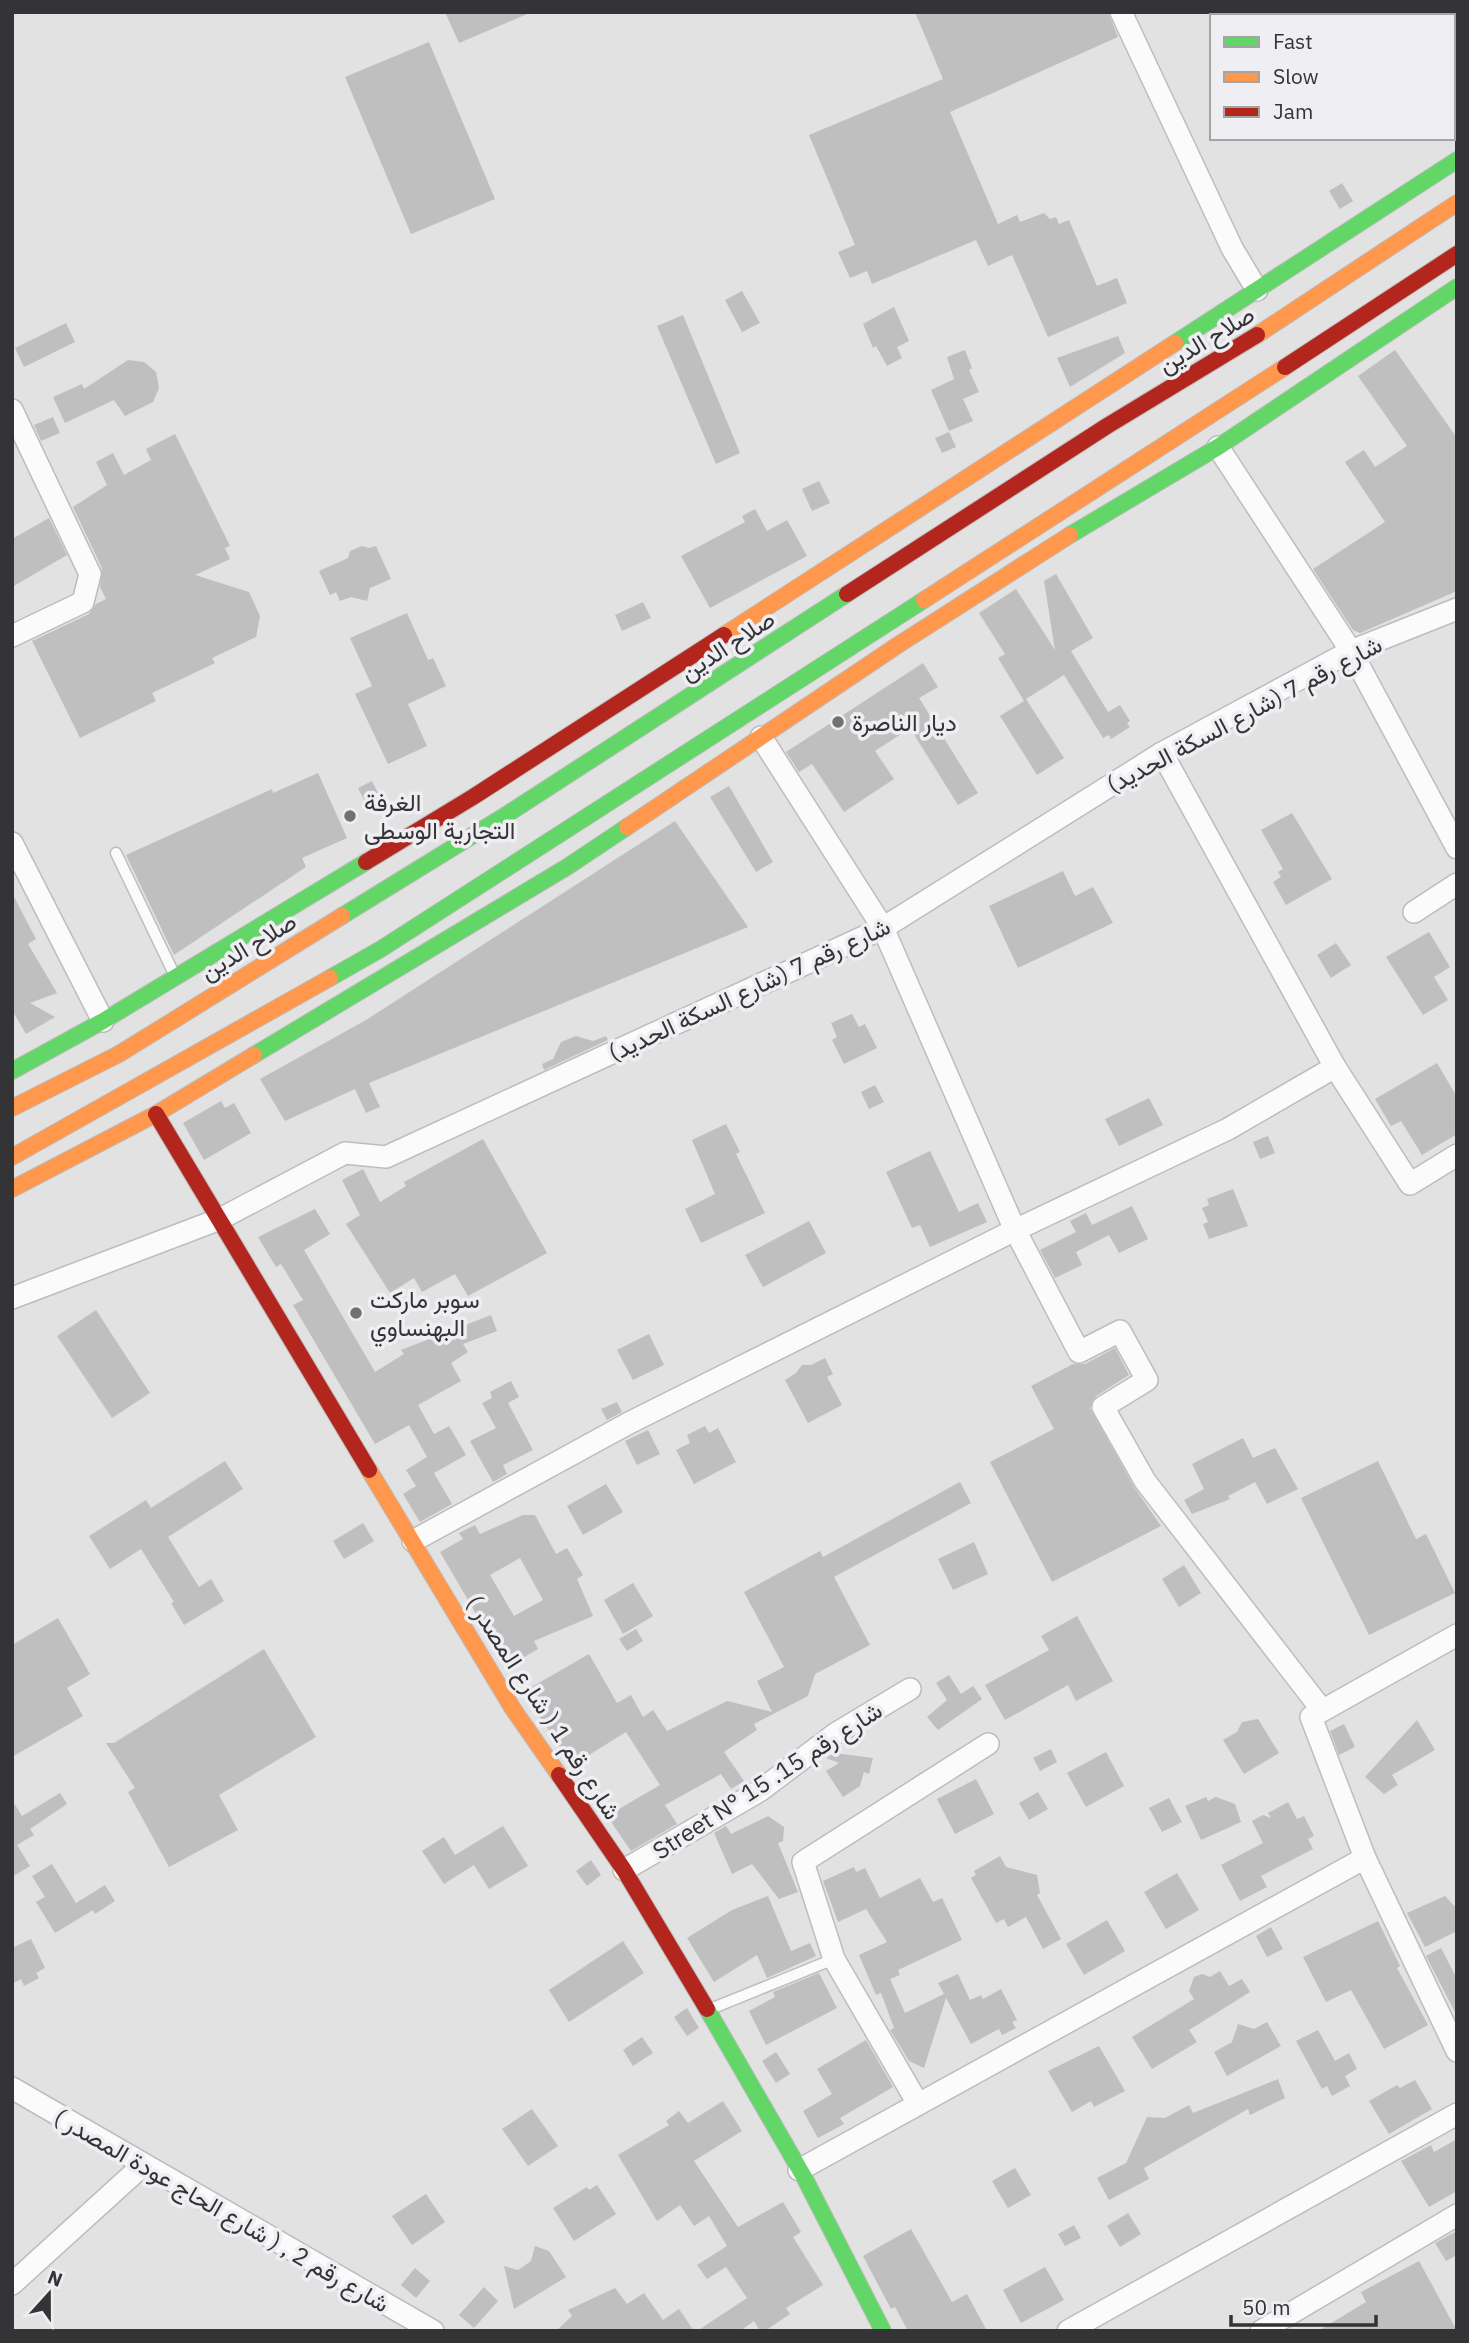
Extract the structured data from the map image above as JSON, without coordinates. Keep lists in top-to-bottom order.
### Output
{
  "streets": {
    "main road": ["صلاح الدين", "شارع رقم 1 ( شارع المصدر )"],
    "street": ["شارع رقم 7 (شارع السكة الحديد)", "Street N° 15 .شارع رقم 15", "شارع رقم 2 , ( شارع الحاج عودة المصدر )"]
  },
  "crossings": [
    ["شارع رقم 7 (شارع السكة الحديد)", "شارع رقم 1 ( شارع المصدر )"],
    ["شارع رقم 1 ( شارع المصدر )", "Street N° 15 .شارع رقم 15"]
  ],
  "places": ["ديار الناصرة", "الغرفة التجارية الوسطى", "سوبر ماركت البهنساوي"],
  "legend": ["Fast", "Slow", "Jam"],
  "scale_bar": "50 m",
  "north": "top"
}
